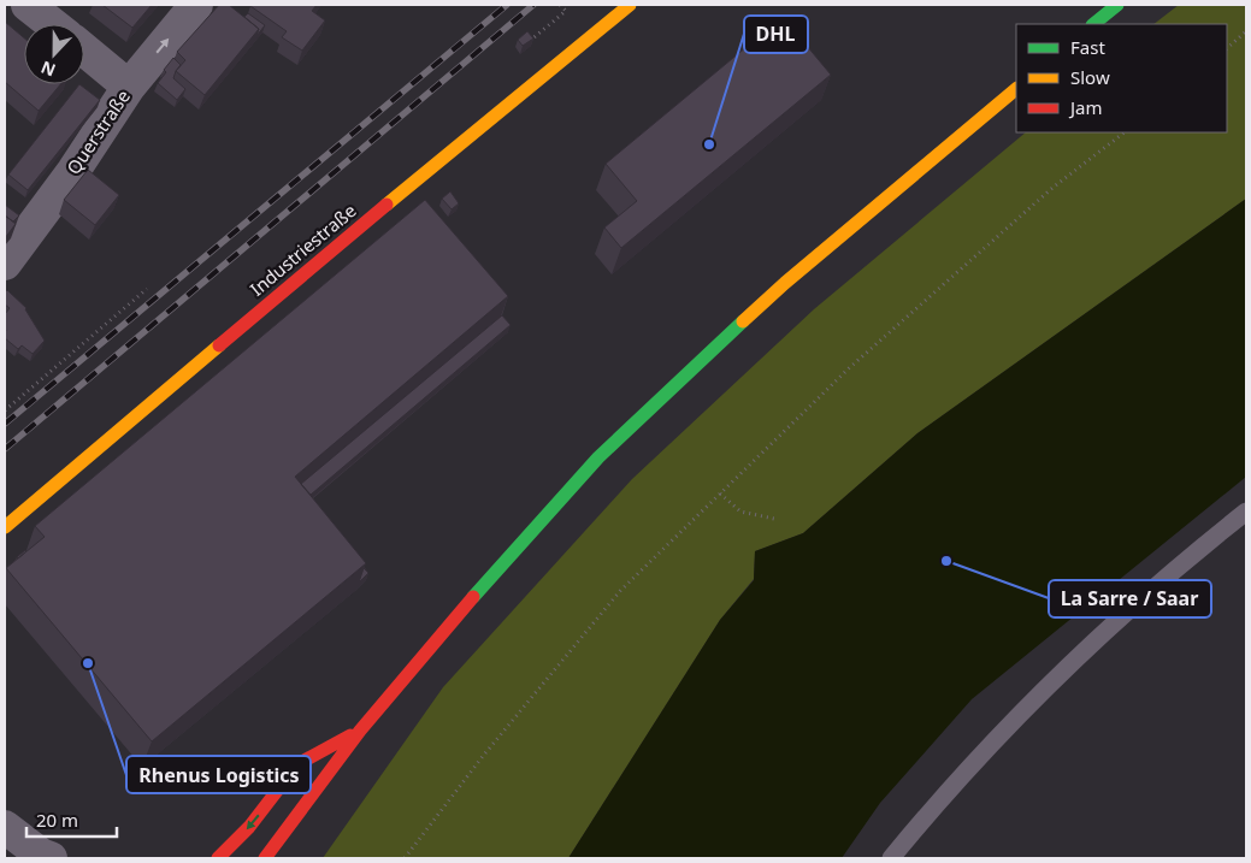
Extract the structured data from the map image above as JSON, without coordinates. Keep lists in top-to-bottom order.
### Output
{
  "streets": {
    "main road": ["Industriestraße"],
    "street": ["Querstraße"]
  },
  "places": ["DHL", "La Sarre / Saar", "Rhenus Logistics"],
  "legend": ["Fast", "Slow", "Jam"],
  "scale_bar": "20 m",
  "north": "bottom"
}
